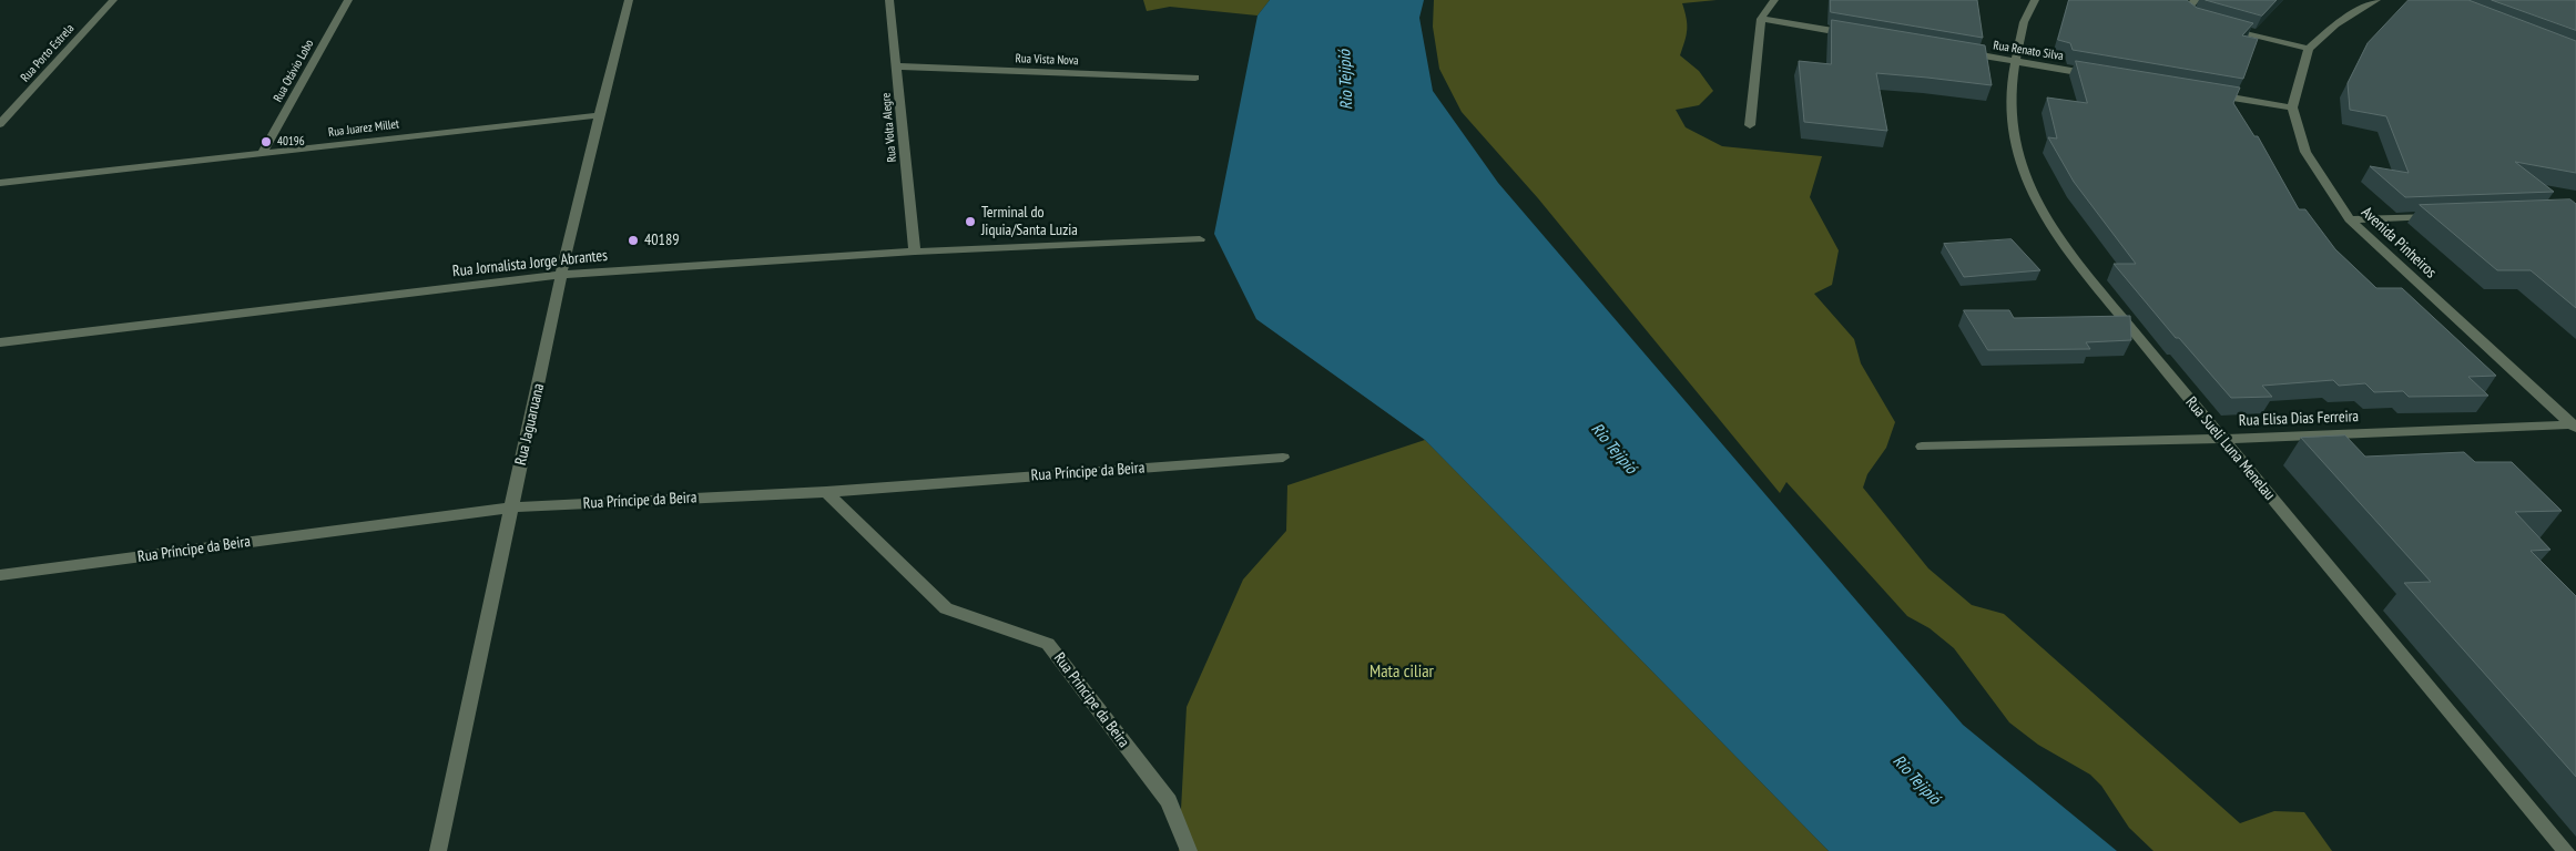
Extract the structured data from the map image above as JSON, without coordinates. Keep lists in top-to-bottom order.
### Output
{
  "streets": {
    "street": [
      "Rua Renato Silva",
      "Rua Porto Estrela",
      "Rua Vista Nova",
      "Rua Otávio Lobo",
      "Rua Volta Alegre",
      "Rua Juarez Millet",
      "Avenida Pinheiros",
      "Rua Jornalista Jorge Abrantes",
      "Rua Elisa Dias Ferreira",
      "Rua Jaguaruana",
      "Rua Sueli Luna Menelau",
      "Rua Príncipe da Beira",
      "Rua Principe da Beira"
    ]
  },
  "crossings": [
    ["Rua Renato Silva", "Rua Sueli Luna Menelau"],
    ["Rua Vista Nova", "Rua Volta Alegre"],
    ["Rua Otávio Lobo", "Rua Juarez Millet"],
    ["Rua Volta Alegre", "Rua Jornalista Jorge Abrantes"],
    ["Rua Juarez Millet", "Rua Jaguaruana"],
    ["Avenida Pinheiros", "Rua Elisa Dias Ferreira"],
    ["Rua Jornalista Jorge Abrantes", "Rua Jaguaruana"],
    ["Rua Elisa Dias Ferreira", "Rua Sueli Luna Menelau"],
    ["Rua Jaguaruana", "Rua Príncipe da Beira"],
    ["Rua Príncipe da Beira", "Rua Principe da Beira"]
  ],
  "water": ["Rio Tejipió"],
  "parks": ["Mata ciliar"],
  "places": ["40196", "Terminal do Jiquia/Santa Luzia", "40189"]
}
